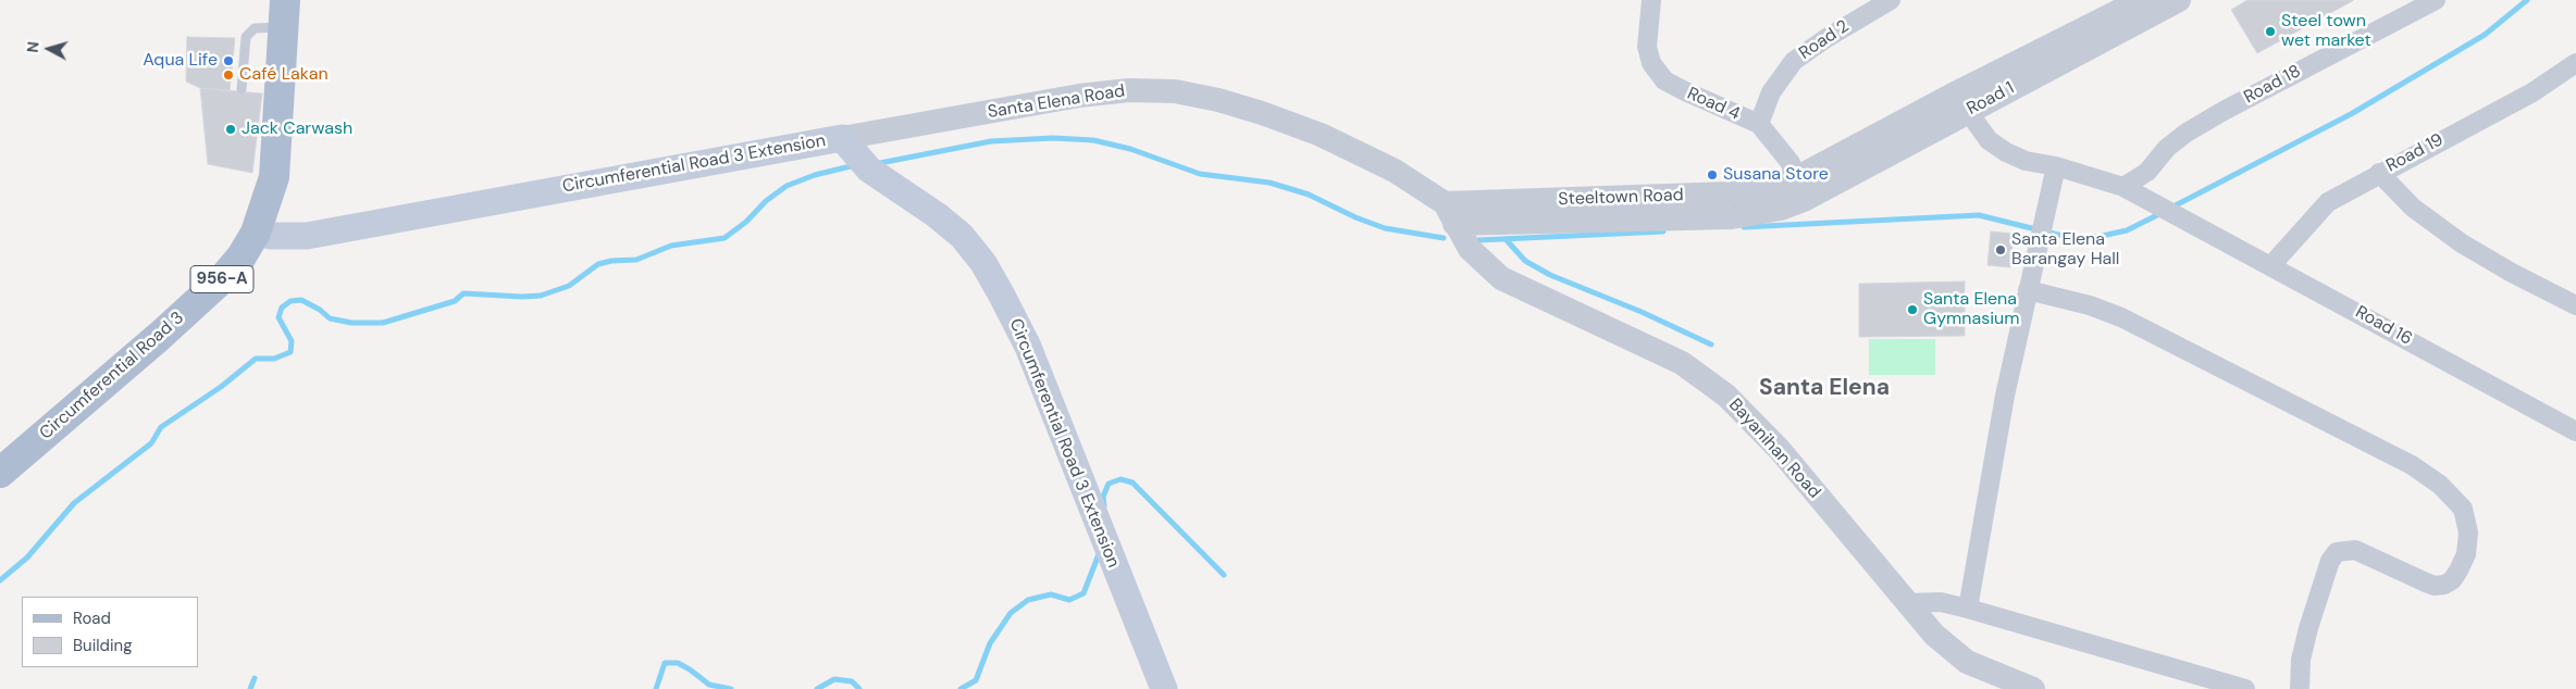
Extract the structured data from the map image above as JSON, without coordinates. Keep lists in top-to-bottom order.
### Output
{
  "streets": {
    "main road": ["Circumferential Road 3 Extension", "956-A", "Circumferential Road 3"],
    "street": [
      "Road 2",
      "Road 18",
      "Road 1",
      "Santa Elena Road",
      "Road 4",
      "Road 19",
      "Steeltown Road",
      "Road 16",
      "Bayanihan Road"
    ]
  },
  "crossings": [
    ["Road 2", "Road 4"],
    ["Road 18", "Road 16"],
    ["Road 1", "Road 4"],
    ["Road 1", "Steeltown Road"],
    ["Road 1", "Road 16"],
    ["Santa Elena Road", "Circumferential Road 3 Extension"],
    ["Santa Elena Road", "Steeltown Road"],
    ["Santa Elena Road", "Bayanihan Road"],
    ["Road 4", "Steeltown Road"],
    ["Road 19", "Road 16"],
    ["Circumferential Road 3 Extension", "Circumferential Road 3"],
    ["Steeltown Road", "Bayanihan Road"]
  ],
  "districts": ["Santa Elena"],
  "places": [
    "Steel town wet market",
    "Aqua Life",
    "Café Lakan",
    "Jack Carwash",
    "Susana Store",
    "Santa Elena Barangay Hall",
    "Santa Elena Gymnasium"
  ],
  "legend": ["Road", "Building"],
  "north": "left"
}
